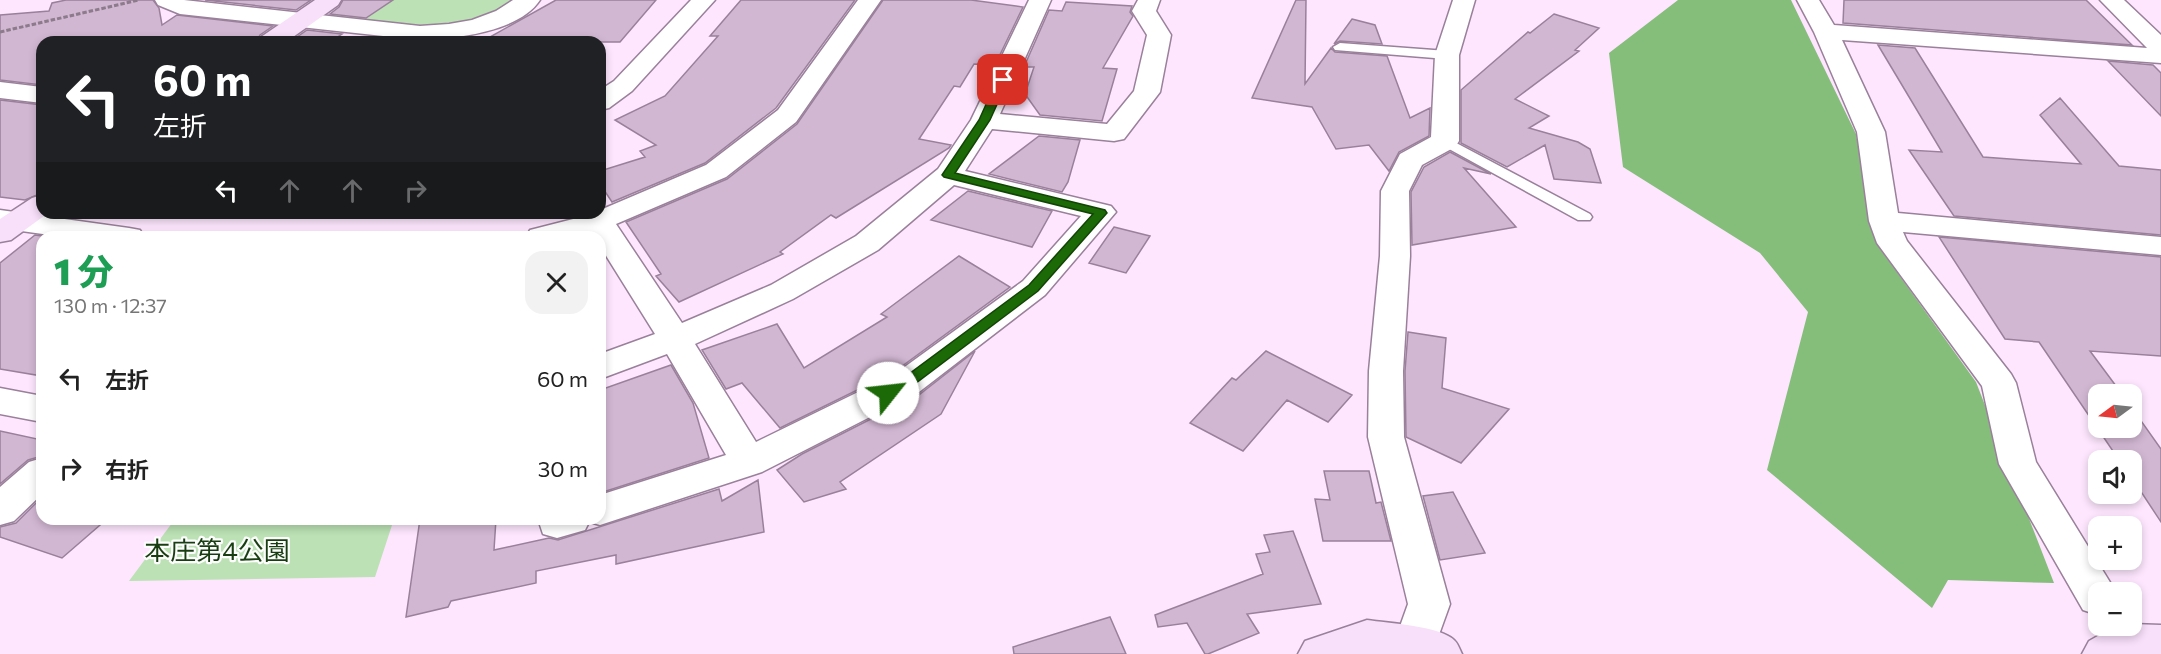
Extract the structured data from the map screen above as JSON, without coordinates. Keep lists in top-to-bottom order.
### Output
{
  "parks": ["本庄第4公園"],
  "north": "left",
  "page": {
    "turn": ["60 m", "左折"],
    "heading": ["1 分", "130 m · 12:37"],
    "list": [
      {
        "name": "左折",
        "value": "60 m"
      },
      {
        "name": "右折",
        "value": "30 m"
      }
    ],
    "map_buttons": ["+", "−"]
  }
}
